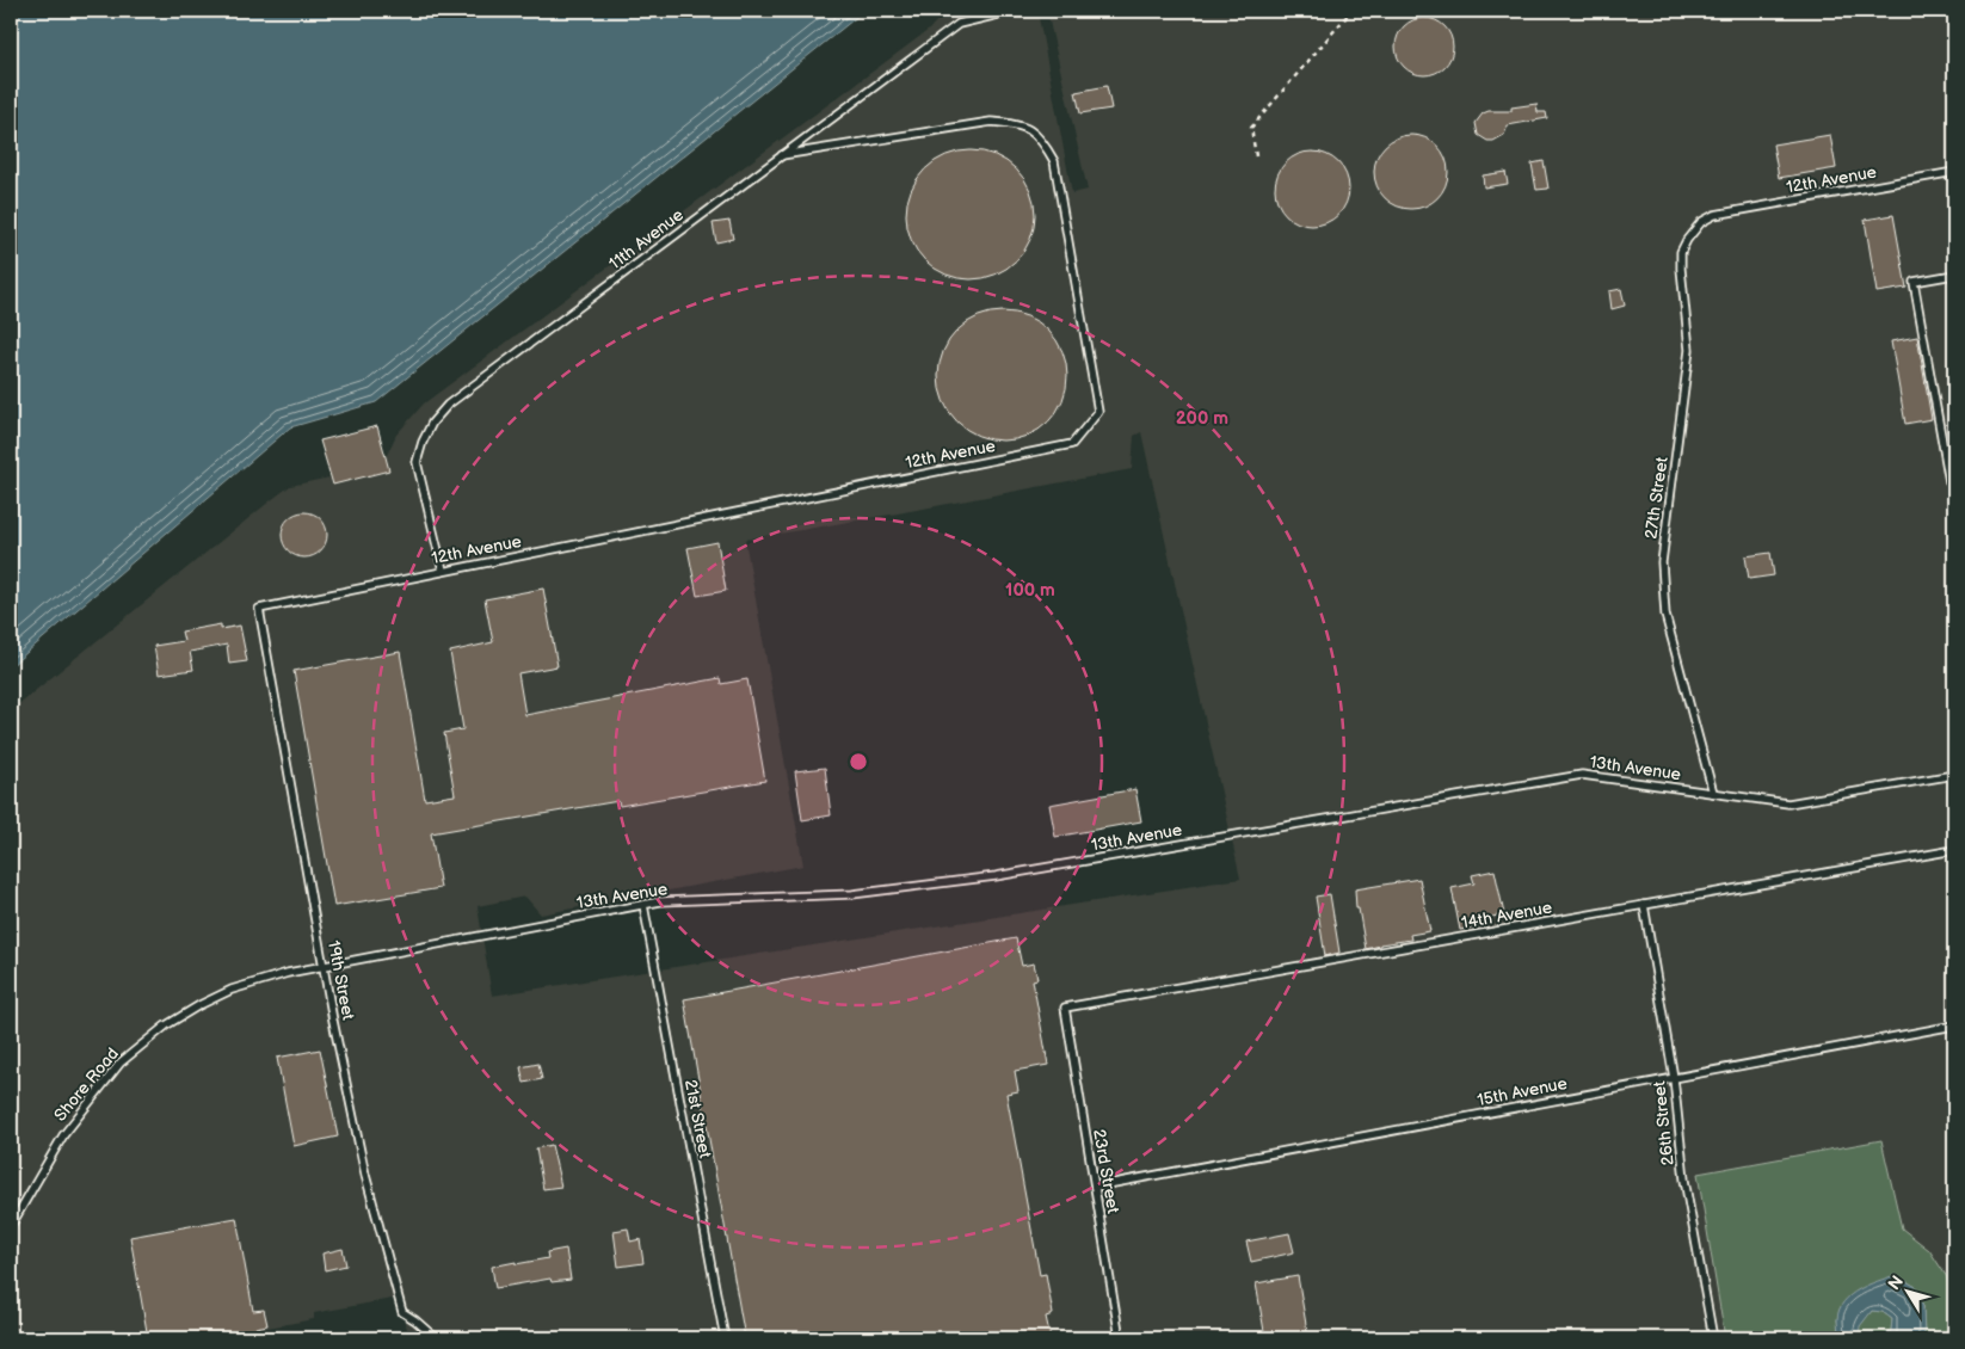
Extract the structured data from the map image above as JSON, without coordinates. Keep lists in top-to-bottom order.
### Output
{
  "streets": {
    "lane": [
      "12th Avenue",
      "11th Avenue",
      "27th Street",
      "13th Avenue",
      "14th Avenue",
      "19th Street",
      "Shore Road",
      "15th Avenue",
      "21st Street",
      "26th Street",
      "23rd Street"
    ]
  },
  "crossings": [
    ["12th Avenue", "11th Avenue"],
    ["12th Avenue", "27th Street"],
    ["12th Avenue", "19th Street"],
    ["27th Street", "13th Avenue"],
    ["13th Avenue", "19th Street"],
    ["13th Avenue", "Shore Road"],
    ["13th Avenue", "21st Street"],
    ["14th Avenue", "26th Street"],
    ["14th Avenue", "23rd Street"],
    ["19th Street", "Shore Road"],
    ["15th Avenue", "26th Street"],
    ["15th Avenue", "23rd Street"]
  ],
  "north": "top left",
  "rings": ["200 m", "100 m"]
}
